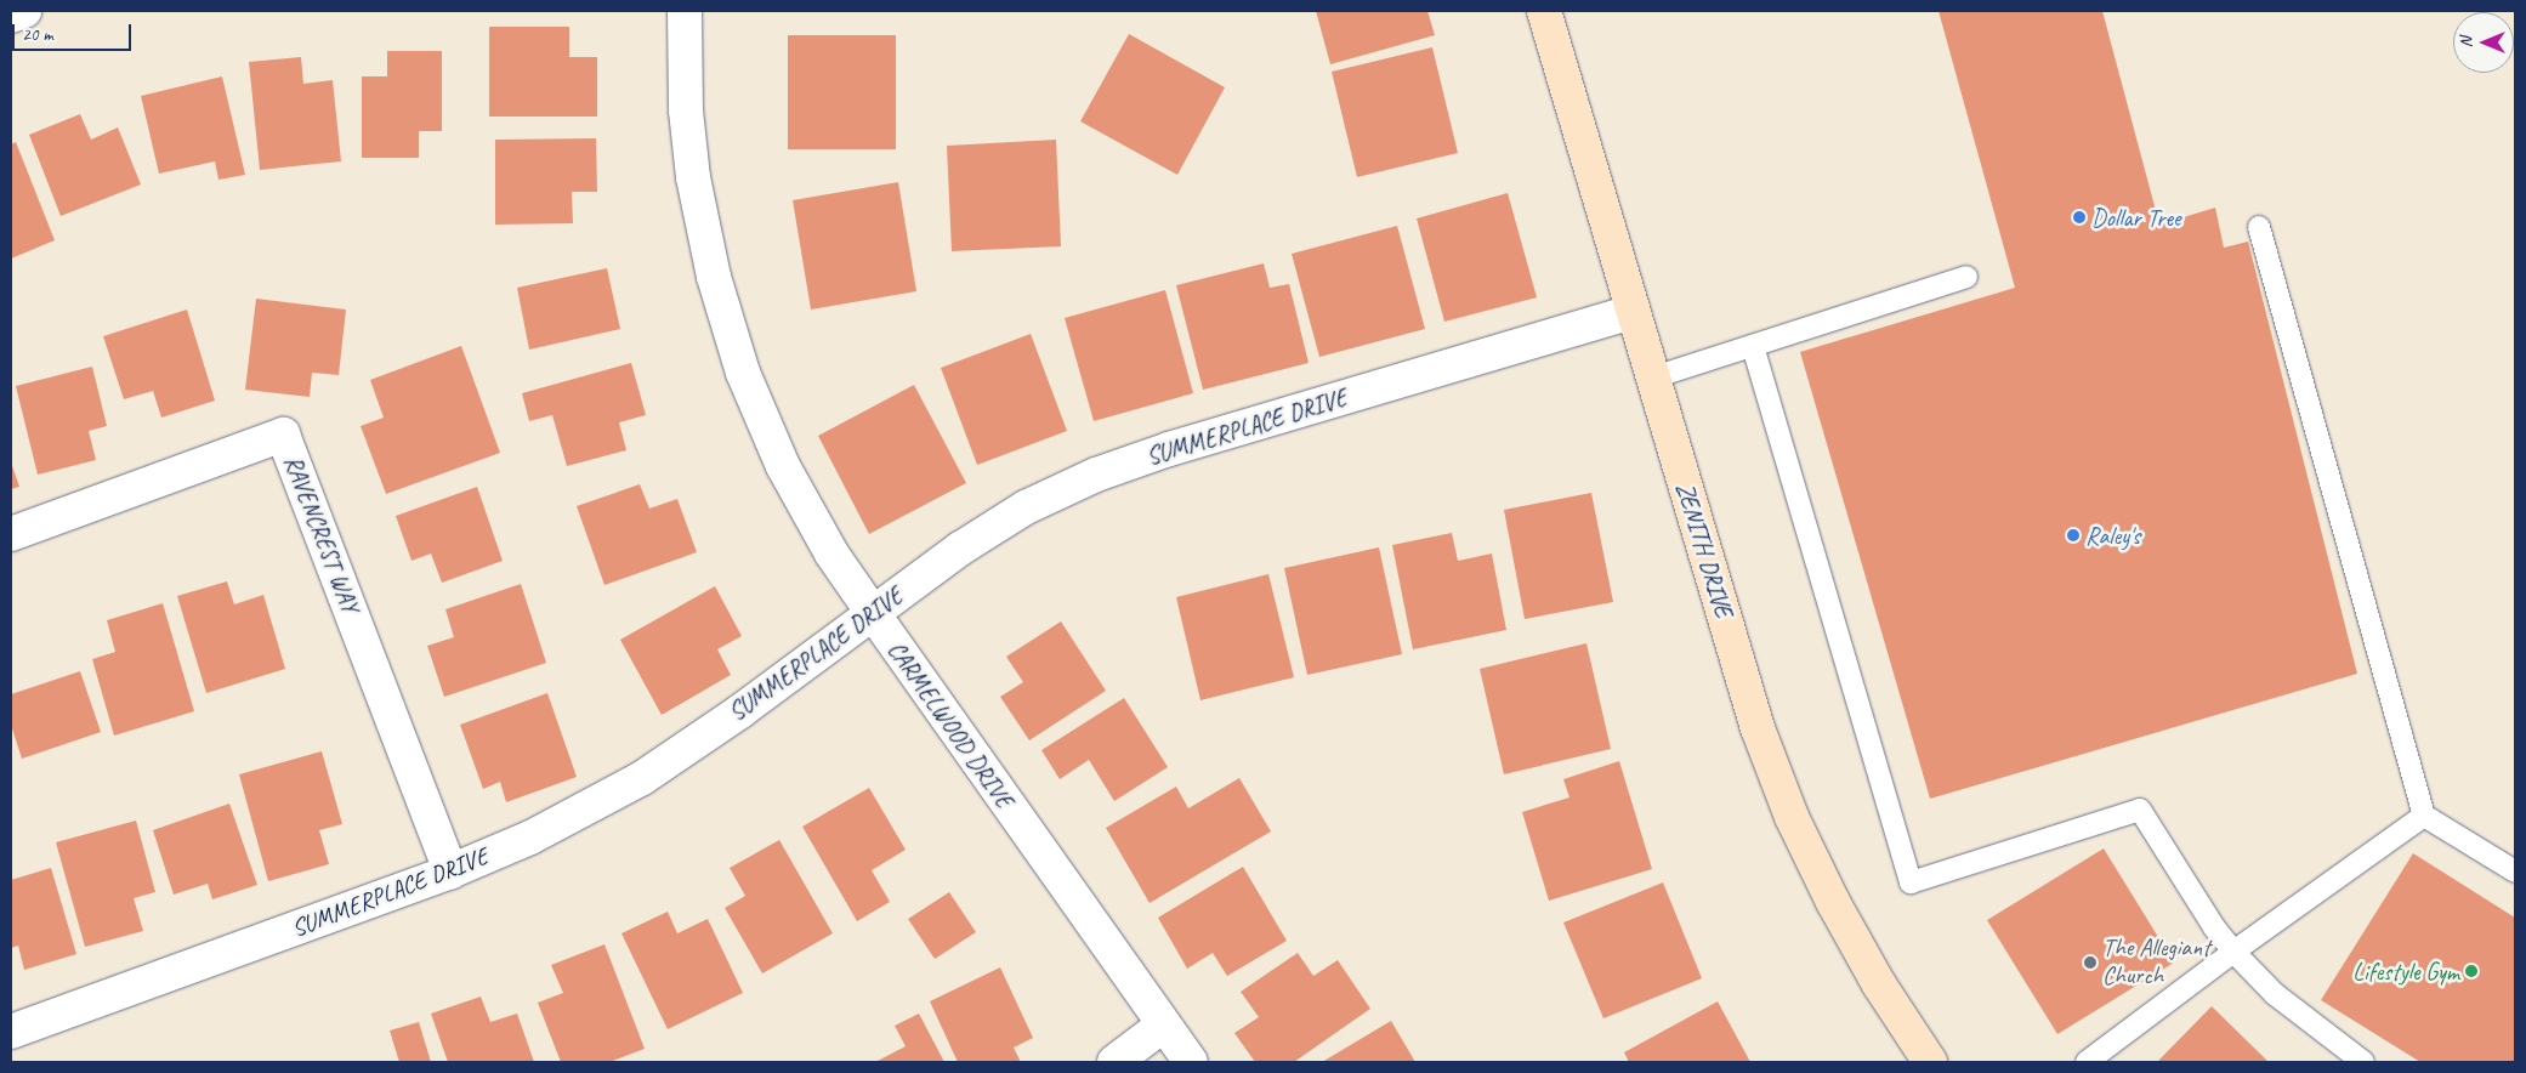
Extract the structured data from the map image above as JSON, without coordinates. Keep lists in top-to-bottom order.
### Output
{
  "streets": {
    "street": [
      "SUMMERPLACE DRIVE",
      "RAVENCREST WAY",
      "ZENITH DRIVE",
      "CARMELWOOD DRIVE"
    ]
  },
  "crossings": [
    ["SUMMERPLACE DRIVE", "RAVENCREST WAY"],
    ["SUMMERPLACE DRIVE", "ZENITH DRIVE"],
    ["SUMMERPLACE DRIVE", "CARMELWOOD DRIVE"]
  ],
  "places": [
    "Dollar Tree",
    "Raley's",
    "The Allegiant Church",
    "Lifestyle Gym"
  ],
  "scale_bar": "20 m",
  "north": "left"
}
